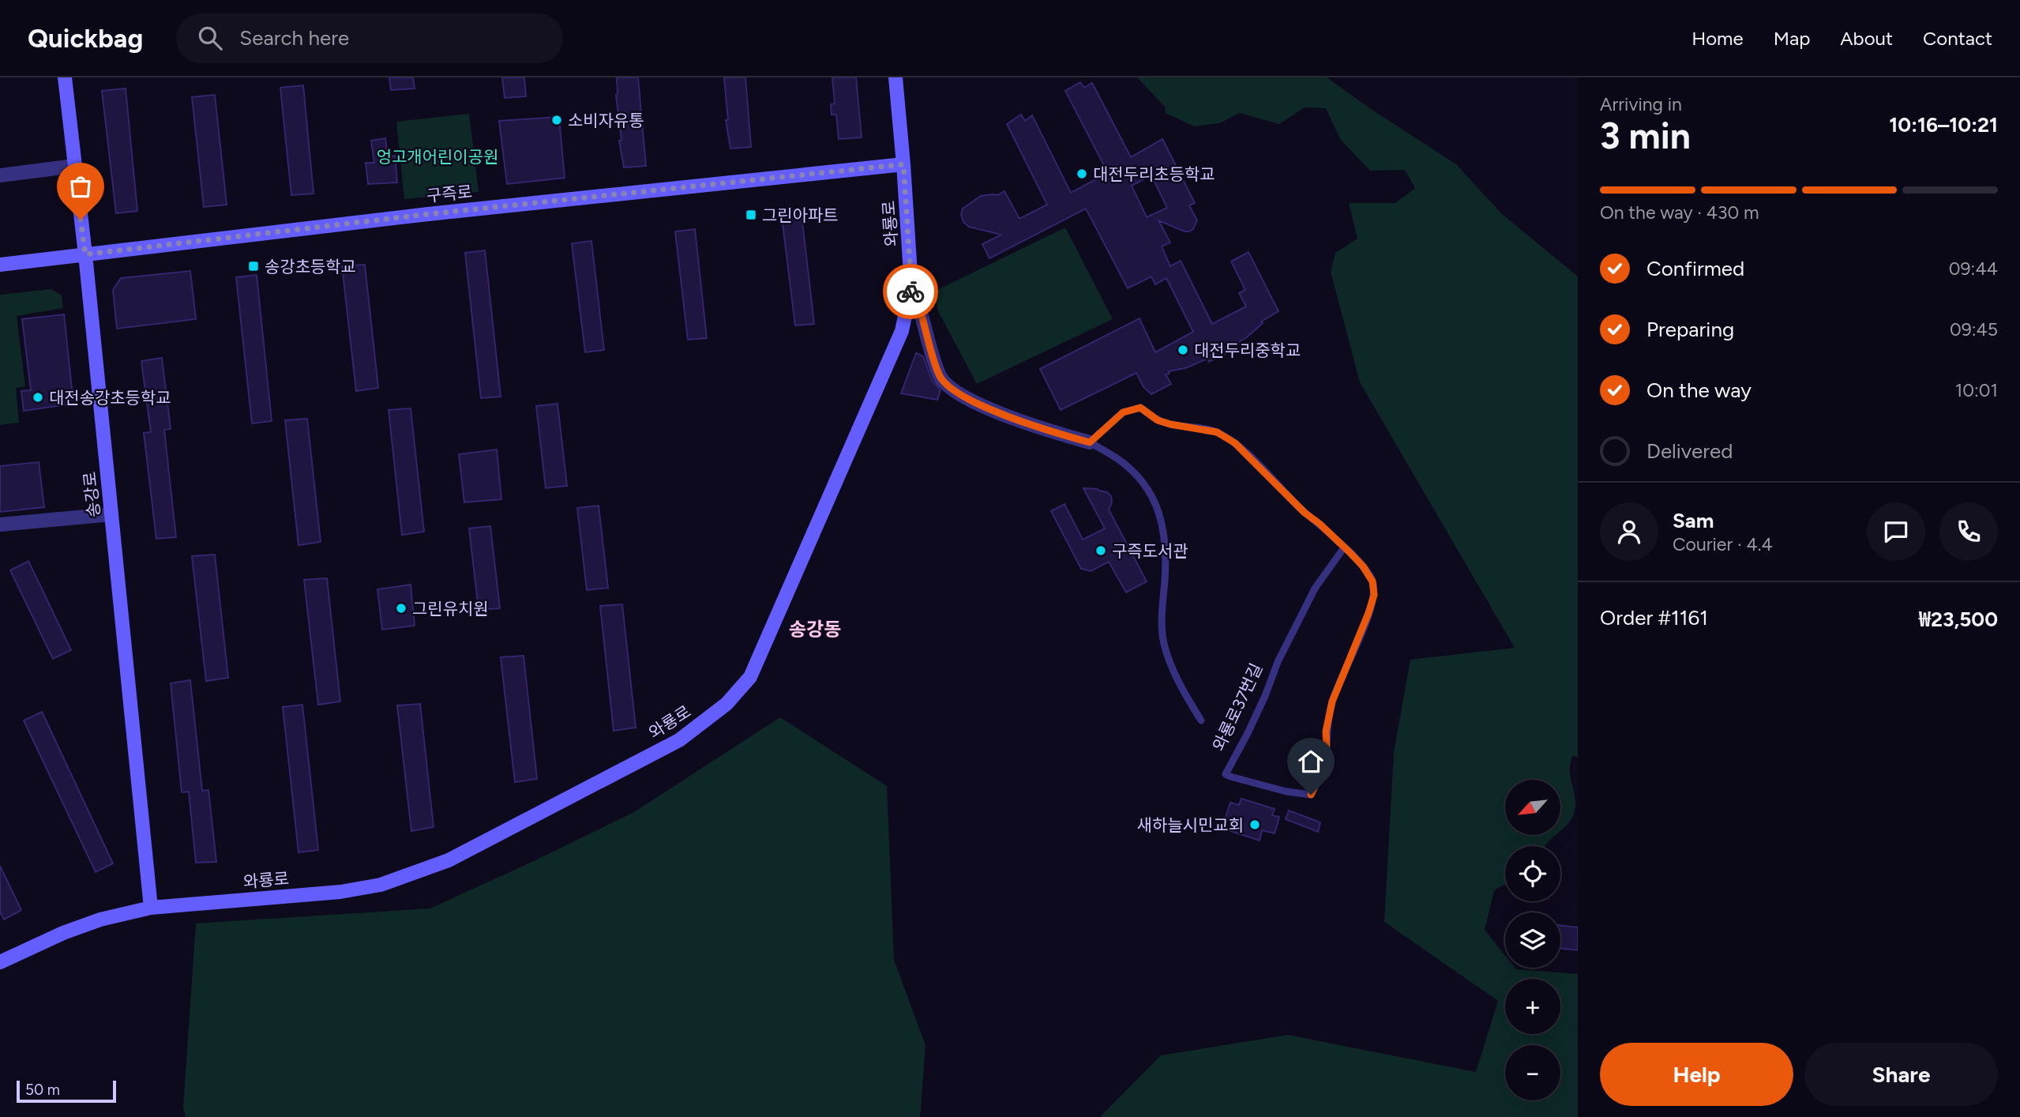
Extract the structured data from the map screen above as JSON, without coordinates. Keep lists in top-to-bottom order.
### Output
{
  "streets": {
    "main road": ["구즉로", "와룡로", "송강로"],
    "lane": ["와룡로37번길"]
  },
  "crossings": [
    ["구즉로", "와룡로"],
    ["구즉로", "송강로"],
    ["와룡로", "송강로"]
  ],
  "districts": ["송강동"],
  "parks": ["엉고개어린이공원"],
  "places": {
    "other": [
      "소비자유통",
      "대전두리초등학교",
      "대전두리중학교",
      "대전송강초등학교",
      "구즉도서관",
      "그린유치원",
      "새하늘시민교회"
    ],
    "transit": ["그린아파트", "송강초등학교"]
  },
  "scale_bar": "50 m",
  "north": "bottom left",
  "page": {
    "header": "Quickbag",
    "search": "Search here",
    "nav": [
      "Home",
      "Map",
      "About",
      "Contact"
    ],
    "heading": ["3 min", "Arriving in", "10:16–10:21"],
    "panel": [
      "Sam",
      "Courier · 4.4",
      "Order #1161",
      "₩23,500"
    ],
    "bar": "On the way · 430 m",
    "list": [
      ["Confirmed", "09:44"],
      ["Preparing", "09:45"],
      ["On the way", "10:01"],
      "Delivered"
    ],
    "map_buttons": ["+", "−"],
    "buttons": ["Help", "Share"],
    "scale": "50 m"
  }
}
